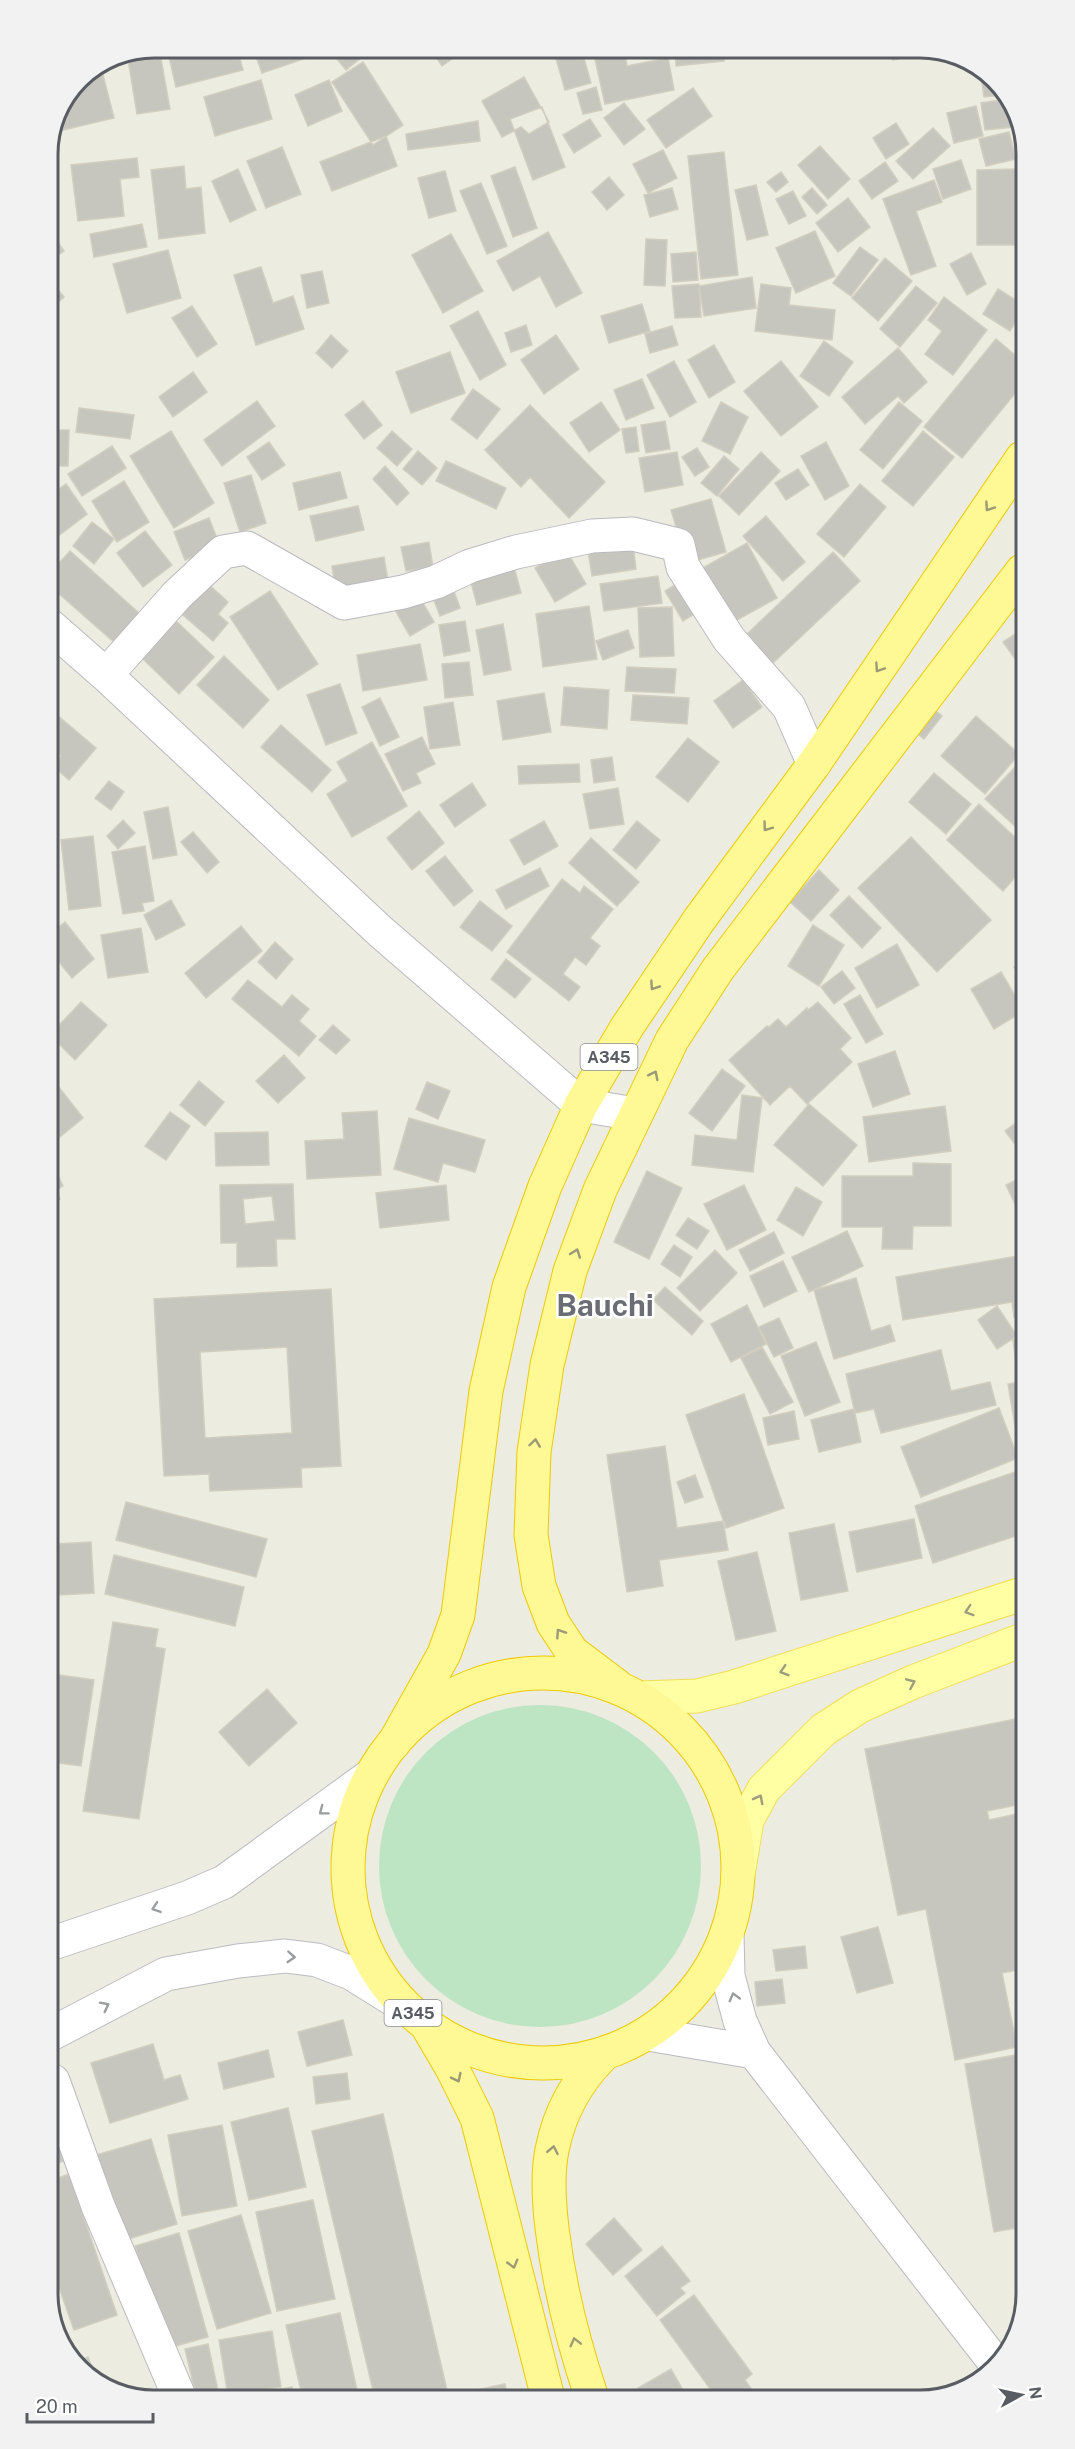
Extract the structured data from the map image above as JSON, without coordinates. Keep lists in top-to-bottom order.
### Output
{
  "streets": {
    "highway": ["A345"]
  },
  "districts": ["Bauchi"],
  "scale_bar": "20 m",
  "north": "right"
}
